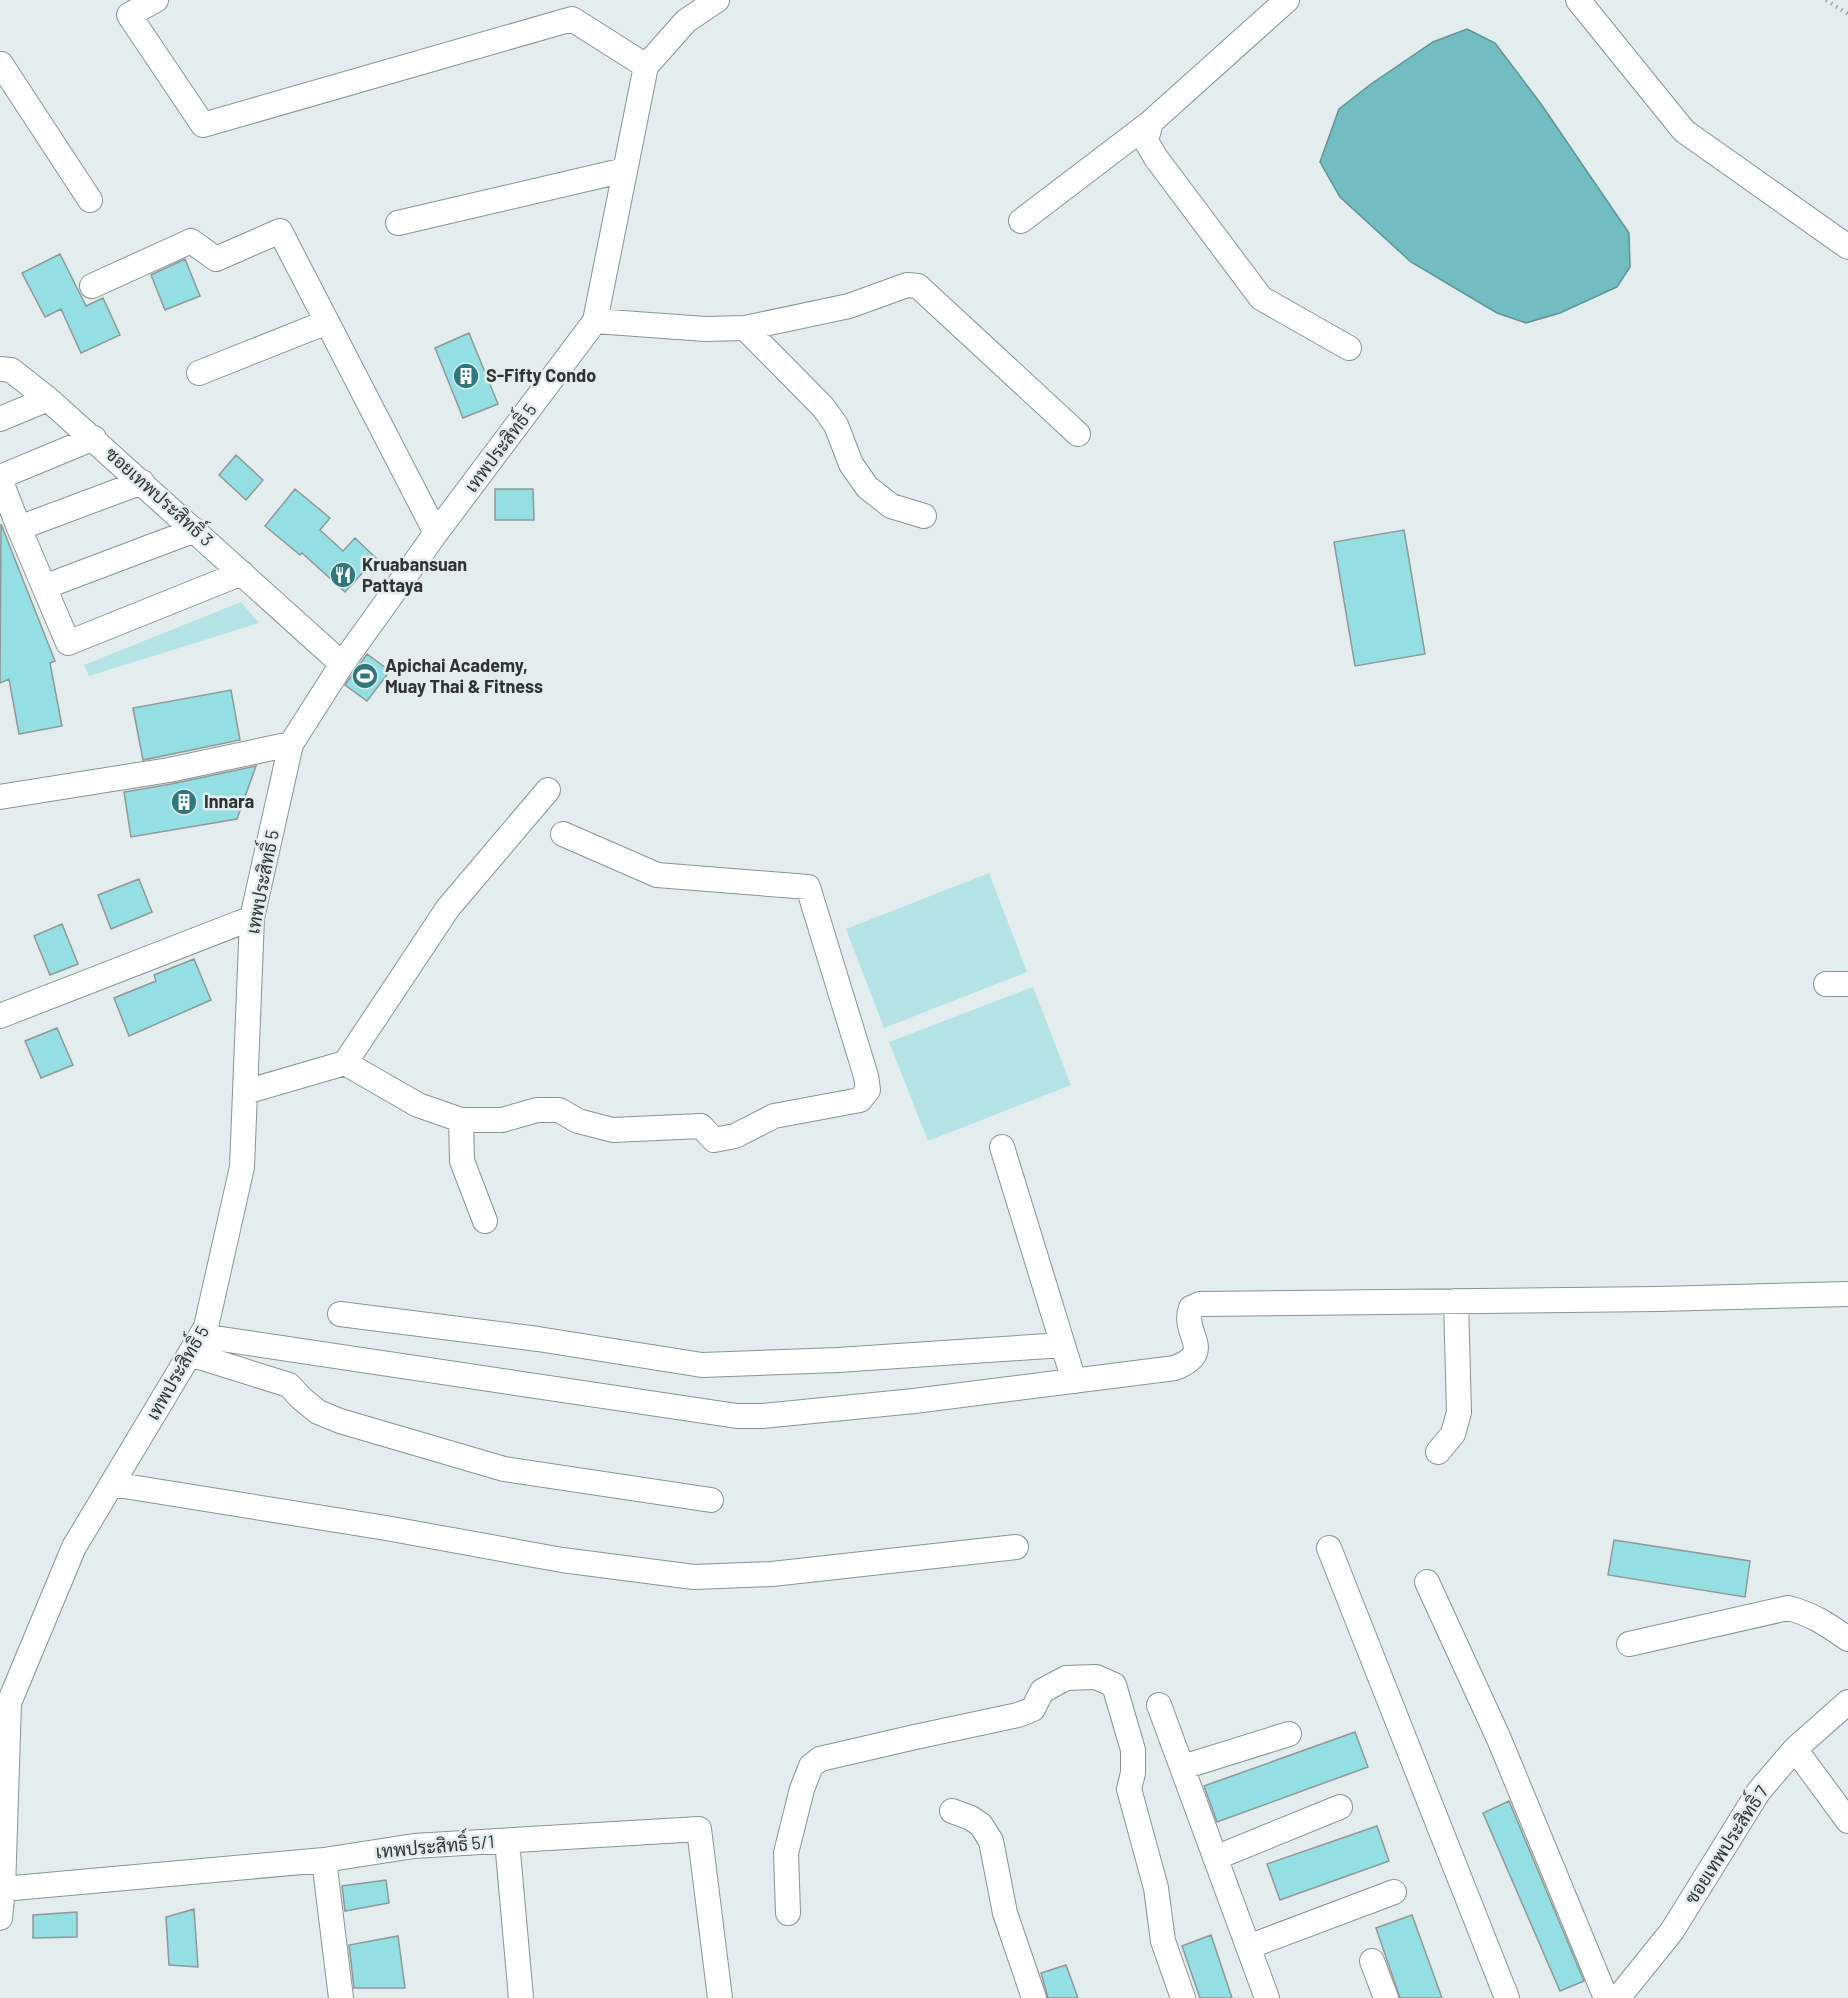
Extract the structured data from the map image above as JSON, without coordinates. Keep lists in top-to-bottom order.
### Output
{
  "streets": {
    "street": [
      "เทพประสิทธิ์ 5",
      "ซอยเทพประสิทธิ์ 3",
      "ซอยเทพประสิทธิ์ 7",
      "เทพประสิทธิ์ 5/1"
    ]
  },
  "crossings": [
    ["เทพประสิทธิ์ 5", "ซอยเทพประสิทธิ์ 3"],
    ["เทพประสิทธิ์ 5", "เทพประสิทธิ์ 5/1"]
  ],
  "places": {
    "building": ["S-Fifty Condo", "Innara"],
    "restaurant": ["Kruabansuan Pattaya"],
    "sports": ["Apichai Academy, Muay Thai & Fitness"]
  }
}
